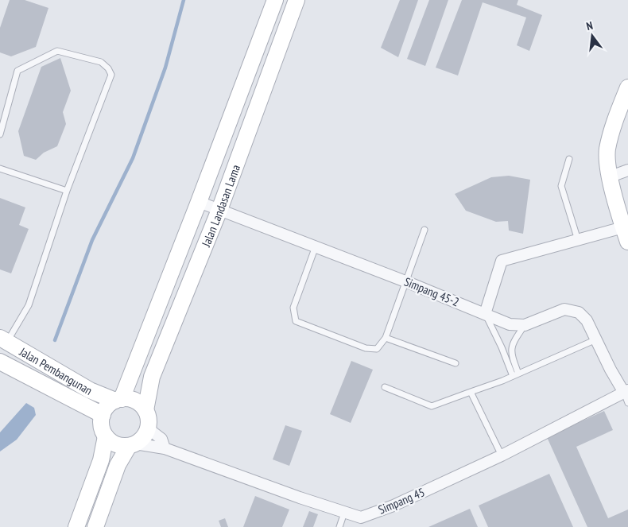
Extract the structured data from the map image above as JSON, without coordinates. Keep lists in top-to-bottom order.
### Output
{
  "streets": {
    "main road": ["Jalan Landasan Lama", "Jalan Pembangunan"],
    "street": ["Simpang 45-2", "Simpang 45"]
  },
  "crossings": [
    ["Jalan Landasan Lama", "Simpang 45-2"],
    ["Jalan Landasan Lama", "Jalan Pembangunan"],
    ["Jalan Landasan Lama", "Simpang 45"],
    ["Simpang 45-2", "Simpang 45"],
    ["Jalan Pembangunan", "Simpang 45"]
  ],
  "north": "top"
}
